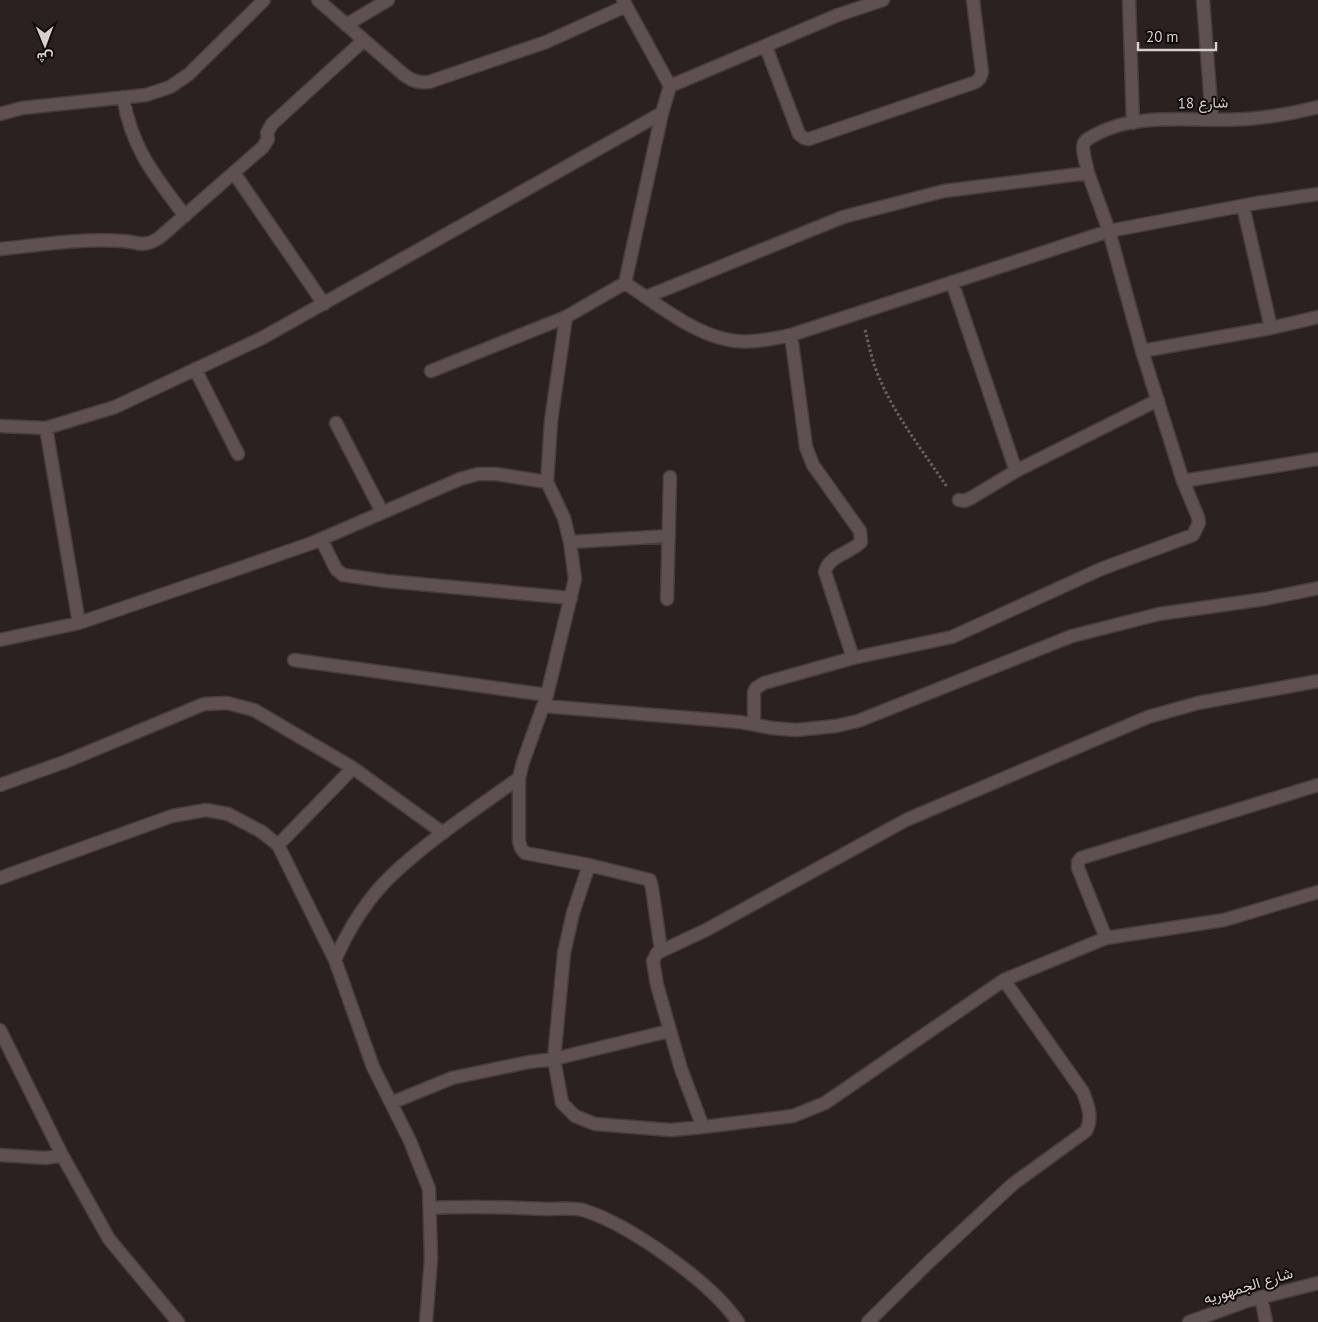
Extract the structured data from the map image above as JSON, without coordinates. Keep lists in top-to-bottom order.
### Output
{
  "streets": {
    "street": ["شارع 18", "شارع الجمهوريه"]
  },
  "scale_bar": "20 m",
  "north": "bottom"
}
